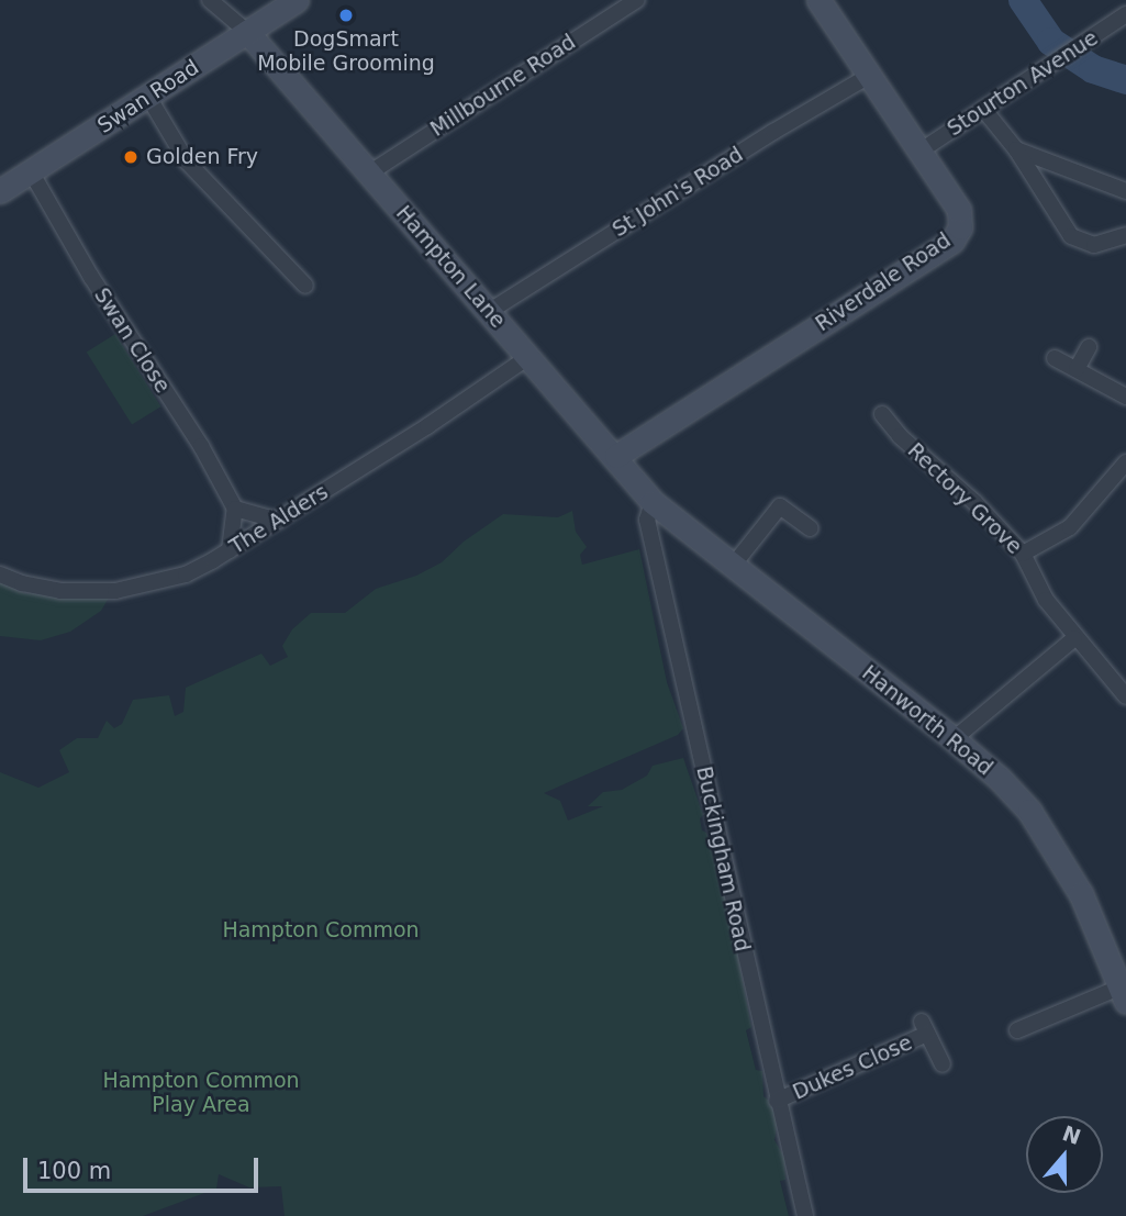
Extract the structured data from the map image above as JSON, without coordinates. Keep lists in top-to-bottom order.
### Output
{
  "streets": {
    "street": [
      "Stourton Avenue",
      "Millbourne Road",
      "Swan Road",
      "St John's Road",
      "Hampton Lane",
      "Riverdale Road",
      "Swan Close",
      "Rectory Grove",
      "The Alders",
      "Hanworth Road",
      "Buckingham Road",
      "Dukes Close"
    ]
  },
  "crossings": [
    ["Stourton Avenue", "Riverdale Road"],
    ["Millbourne Road", "Hampton Lane"],
    ["Swan Road", "Hampton Lane"],
    ["Swan Road", "Swan Close"],
    ["St John's Road", "Hampton Lane"],
    ["St John's Road", "Riverdale Road"],
    ["Hampton Lane", "Riverdale Road"],
    ["Hampton Lane", "The Alders"],
    ["Hampton Lane", "Hanworth Road"],
    ["Hampton Lane", "Buckingham Road"],
    ["Hanworth Road", "Buckingham Road"],
    ["Buckingham Road", "Dukes Close"]
  ],
  "parks": ["Hampton Common", "Hampton Common Play Area"],
  "places": ["DogSmart Mobile Grooming", "Golden Fry"],
  "scale_bar": "100 m",
  "north": "top"
}
